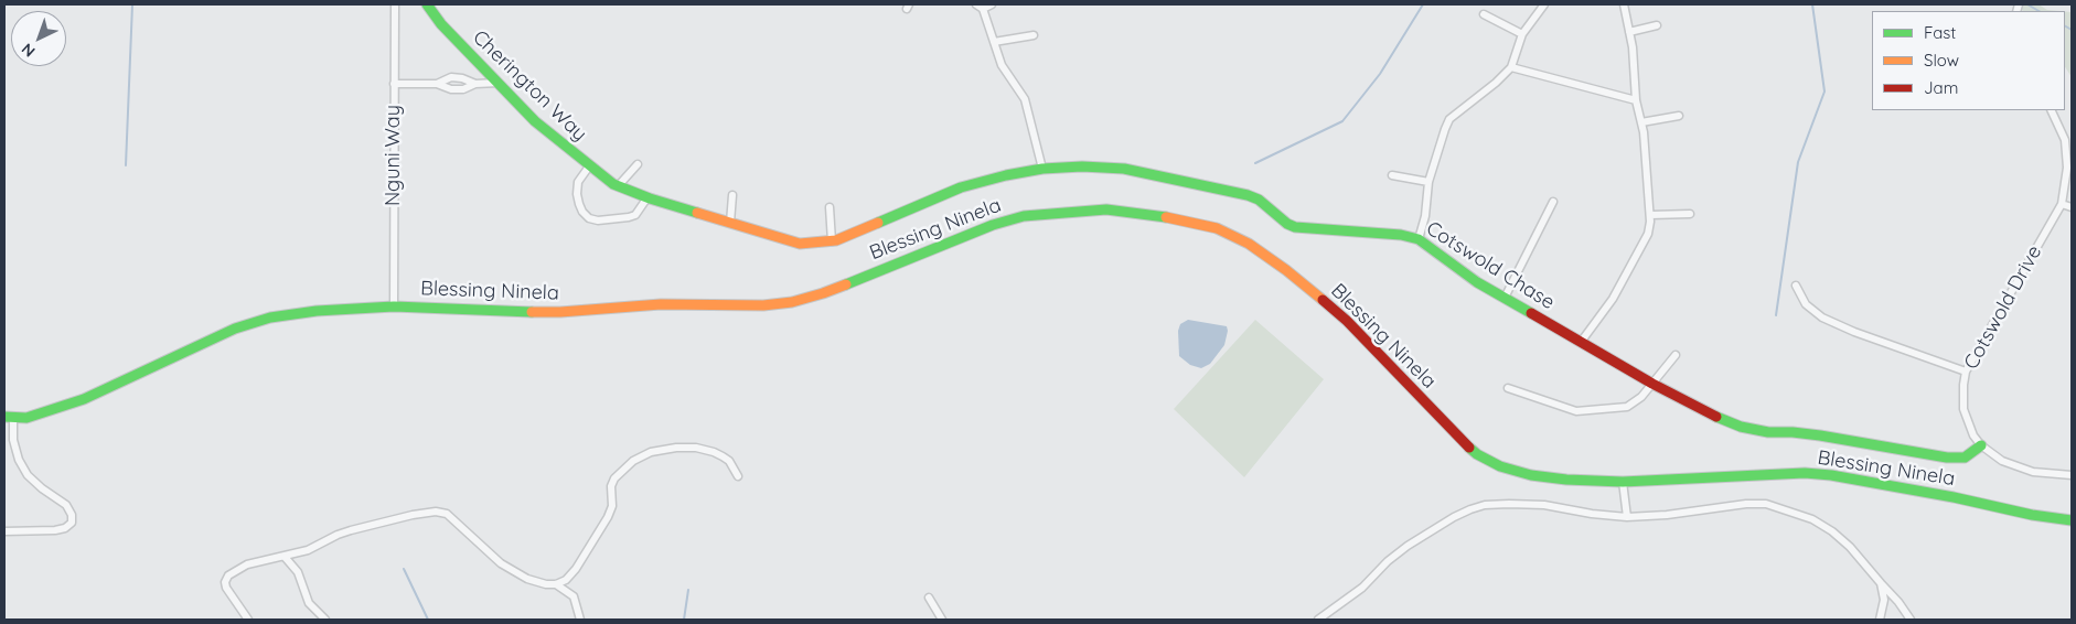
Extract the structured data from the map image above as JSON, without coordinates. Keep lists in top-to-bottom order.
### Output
{
  "streets": {
    "street": [
      "Cherington Way",
      "Nguni Way",
      "Blessing Ninela",
      "Cotswold Chase",
      "Cotswold Drive"
    ]
  },
  "crossings": [
    ["Cherington Way", "Cotswold Chase"],
    ["Nguni Way", "Blessing Ninela"],
    ["Cotswold Chase", "Cotswold Drive"]
  ],
  "legend": ["Fast", "Slow", "Jam"],
  "north": "bottom left"
}
